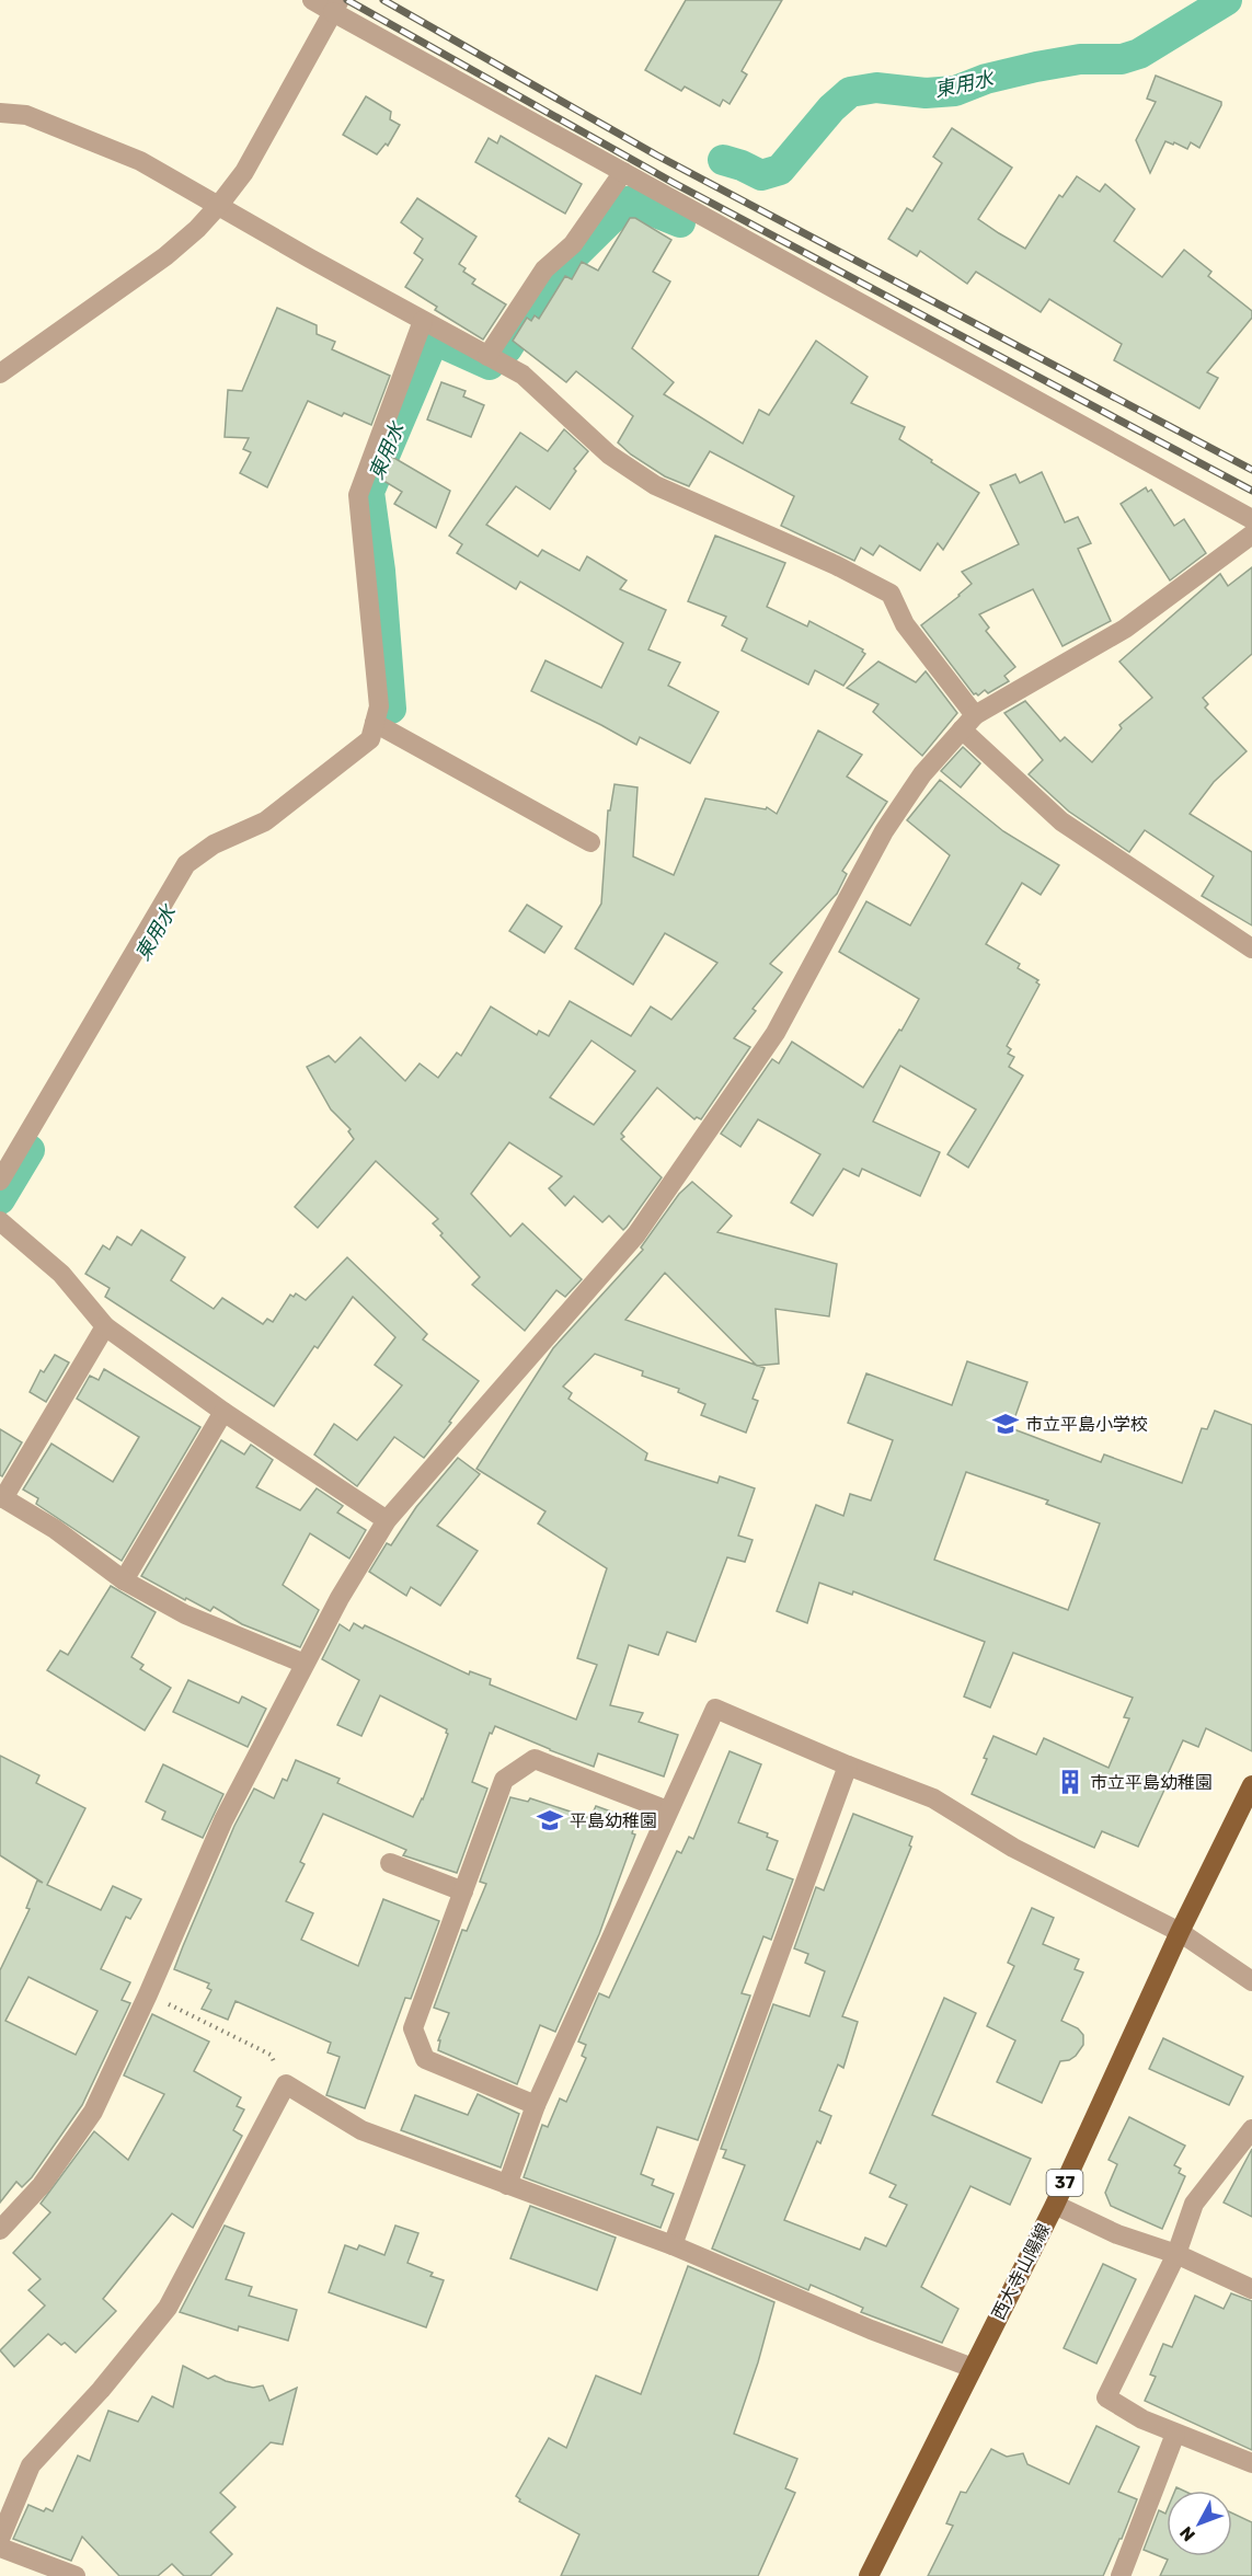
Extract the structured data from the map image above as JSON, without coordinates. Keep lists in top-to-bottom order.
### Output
{
  "streets": {
    "main road": ["37", "西大寺山陽線"]
  },
  "water": ["東用水"],
  "places": {
    "school or university": ["市立平島小学校", "平島幼稚園"],
    "building": ["市立平島幼稚園"]
  },
  "north": "bottom left"
}
